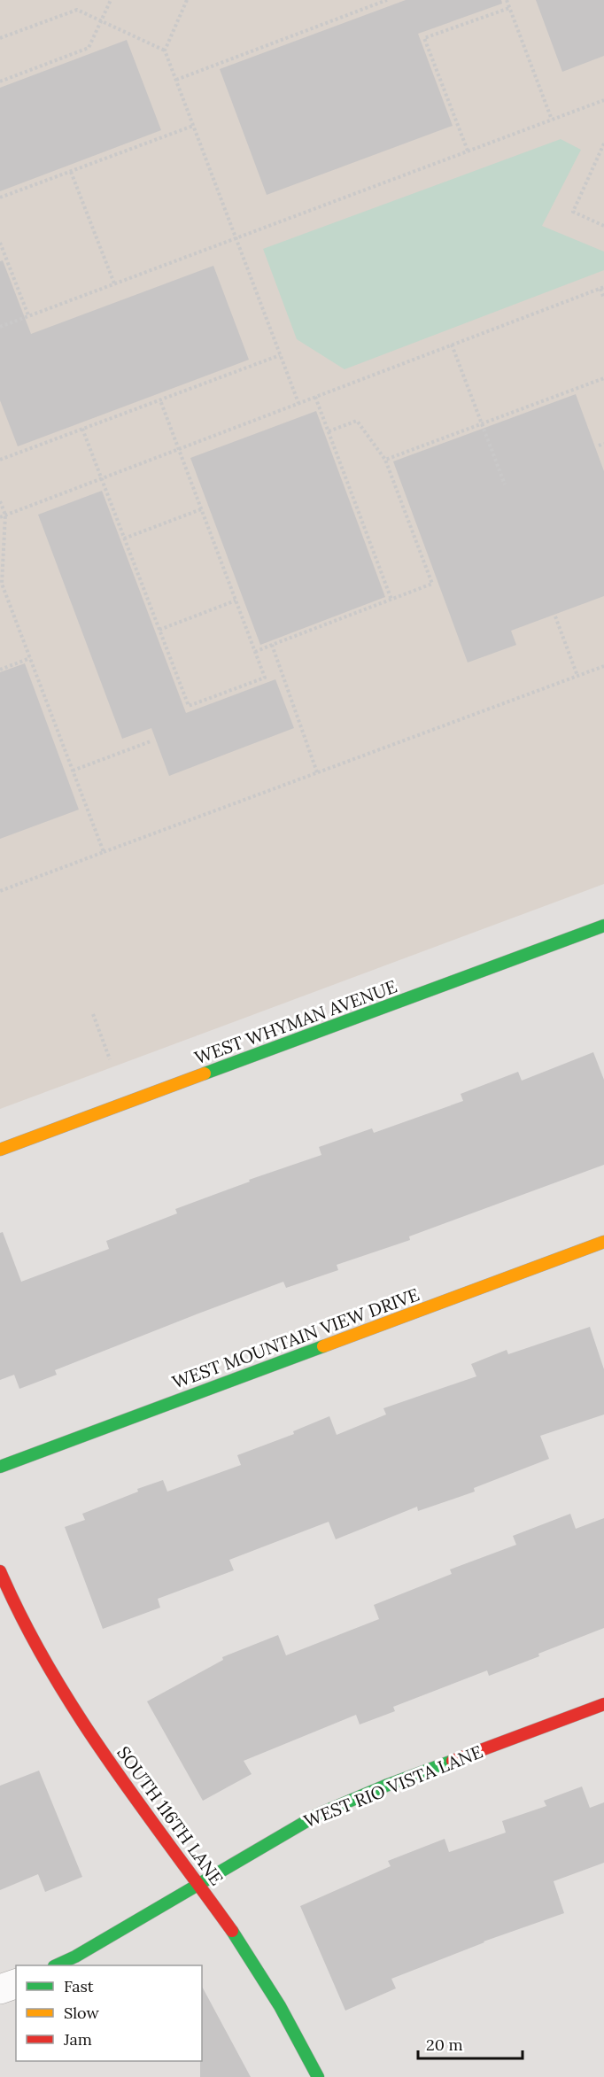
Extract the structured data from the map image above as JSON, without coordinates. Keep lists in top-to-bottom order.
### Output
{
  "streets": {
    "street": [
      "WEST WHYMAN AVENUE",
      "WEST MOUNTAIN VIEW DRIVE",
      "WEST RIO VISTA LANE",
      "SOUTH 116TH LANE"
    ]
  },
  "crossings": [
    ["WEST RIO VISTA LANE", "SOUTH 116TH LANE"]
  ],
  "legend": ["Fast", "Slow", "Jam"],
  "scale_bar": "20 m"
}
